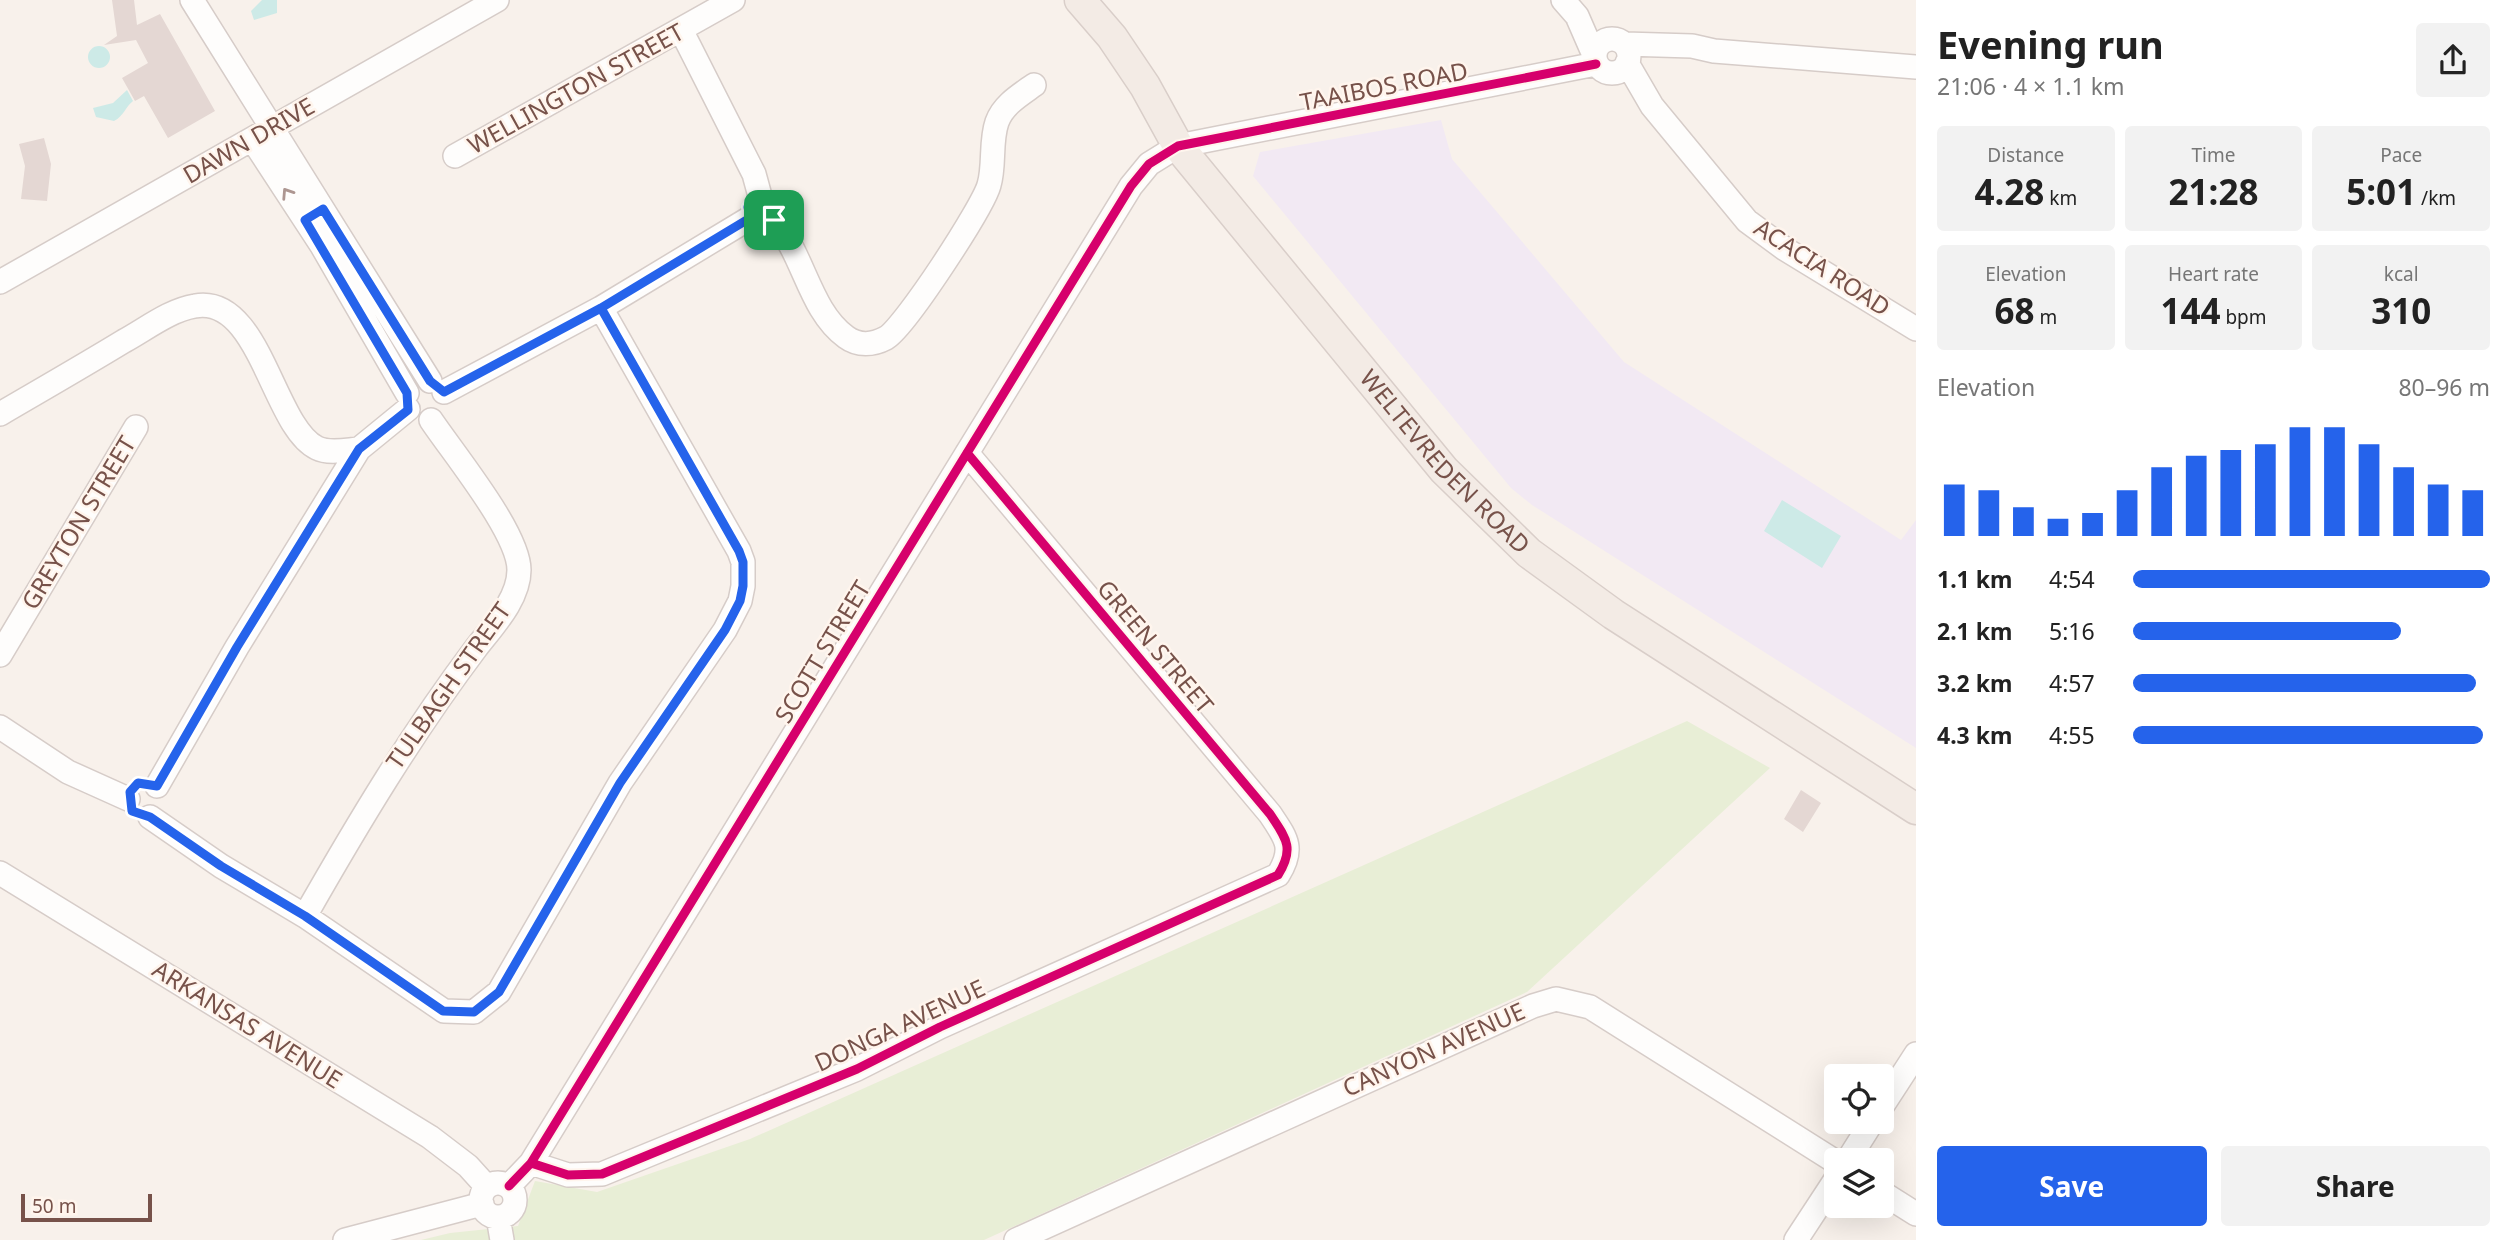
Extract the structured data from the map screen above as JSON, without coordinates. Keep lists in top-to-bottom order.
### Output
{
  "streets": {
    "main road": ["WELTEVREDEN ROAD"],
    "street": [
      "TAAIBOS ROAD",
      "WELLINGTON STREET",
      "DAWN DRIVE",
      "ACACIA ROAD",
      "GREYTON STREET",
      "GREEN STREET",
      "SCOTT STREET",
      "TULBAGH STREET",
      "ARKANSAS AVENUE",
      "DONGA AVENUE",
      "CANYON AVENUE"
    ]
  },
  "crossings": [
    ["TAAIBOS ROAD", "ACACIA ROAD"],
    ["TAAIBOS ROAD", "WELTEVREDEN ROAD"],
    ["TAAIBOS ROAD", "SCOTT STREET"],
    ["WELTEVREDEN ROAD", "SCOTT STREET"],
    ["GREEN STREET", "SCOTT STREET"],
    ["GREEN STREET", "DONGA AVENUE"],
    ["SCOTT STREET", "ARKANSAS AVENUE"],
    ["SCOTT STREET", "DONGA AVENUE"]
  ],
  "scale_bar": "50 m",
  "page": {
    "heading": ["Evening run", "21:06 · 4 × 1.1 km"],
    "stats": [
      ["Distance", "4.28 km"],
      ["Time", "21:28"],
      ["Pace", "5:01 /km"],
      ["Elevation", "68 m"],
      ["Heart rate", "144 bpm"],
      ["kcal", "310"]
    ],
    "chart": ["Elevation", "80–96 m"],
    "list": [
      {
        "name": "1.1 km",
        "note": "4:54"
      },
      {
        "name": "2.1 km",
        "note": "5:16"
      },
      {
        "name": "3.2 km",
        "note": "4:57"
      },
      {
        "name": "4.3 km",
        "note": "4:55"
      }
    ],
    "buttons": ["Save", "Share"],
    "scale": "50 m"
  }
}
